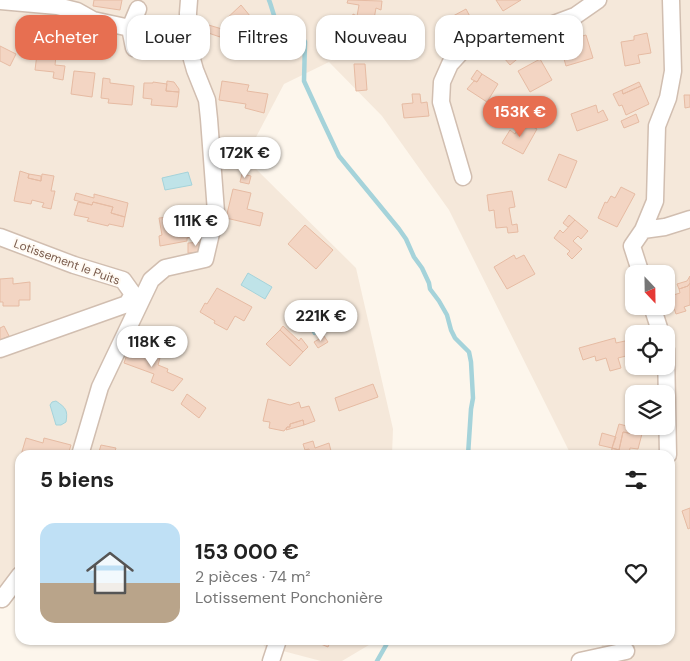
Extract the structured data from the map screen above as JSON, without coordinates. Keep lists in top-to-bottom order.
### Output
{
  "streets": {
    "street": ["Lotissement le Puits"]
  },
  "north": "bottom",
  "page": {
    "chip": [
      "Acheter",
      "Louer",
      "Filtres",
      "Nouveau",
      "Appartement"
    ],
    "price": [
      "153K €",
      "172K €",
      "111K €",
      "221K €",
      "118K €"
    ],
    "heading": "5 biens",
    "list": [
      {
        "name": "153 000 €",
        "note": "2 pièces · 74 m² · Lotissement Ponchonière"
      }
    ]
  }
}
